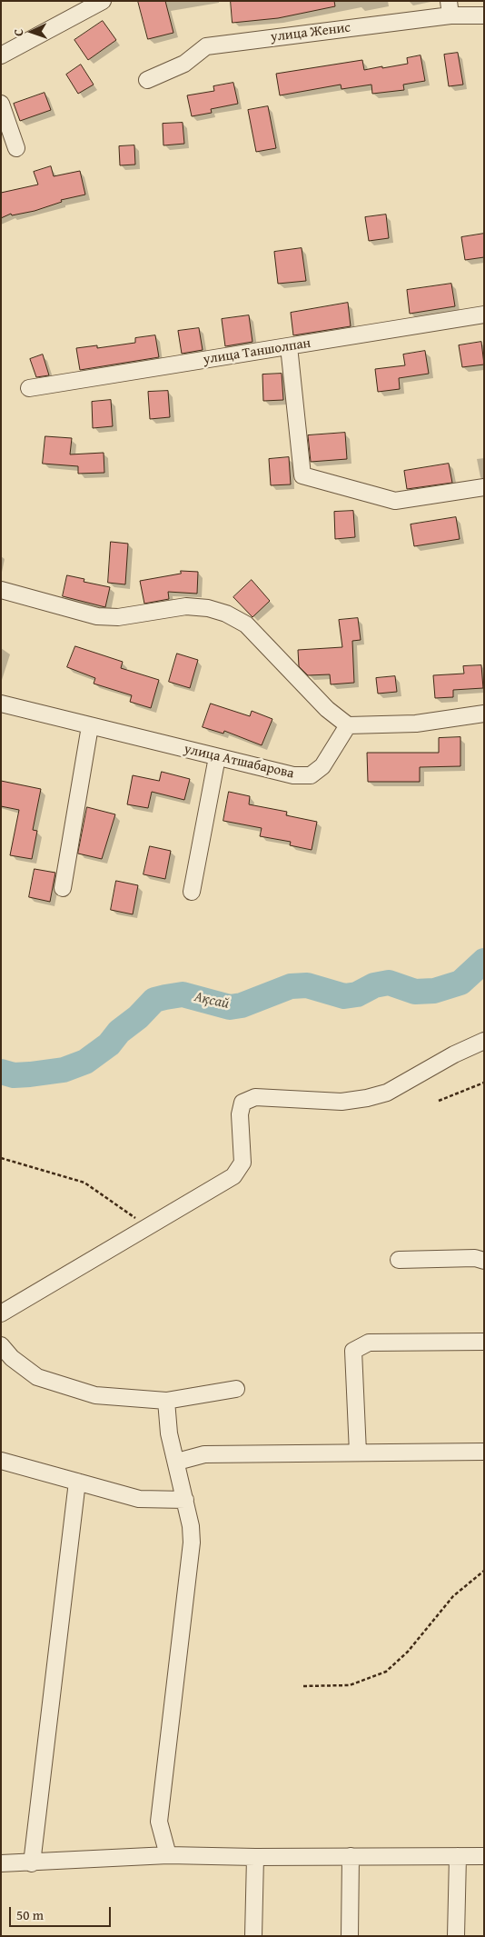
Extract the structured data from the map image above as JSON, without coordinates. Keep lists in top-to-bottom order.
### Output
{
  "streets": {
    "street": ["улица Женис", "улица Таншолпан", "улица Атшабарова"]
  },
  "water": ["Ақсай"],
  "scale_bar": "50 m",
  "north": "left"
}
